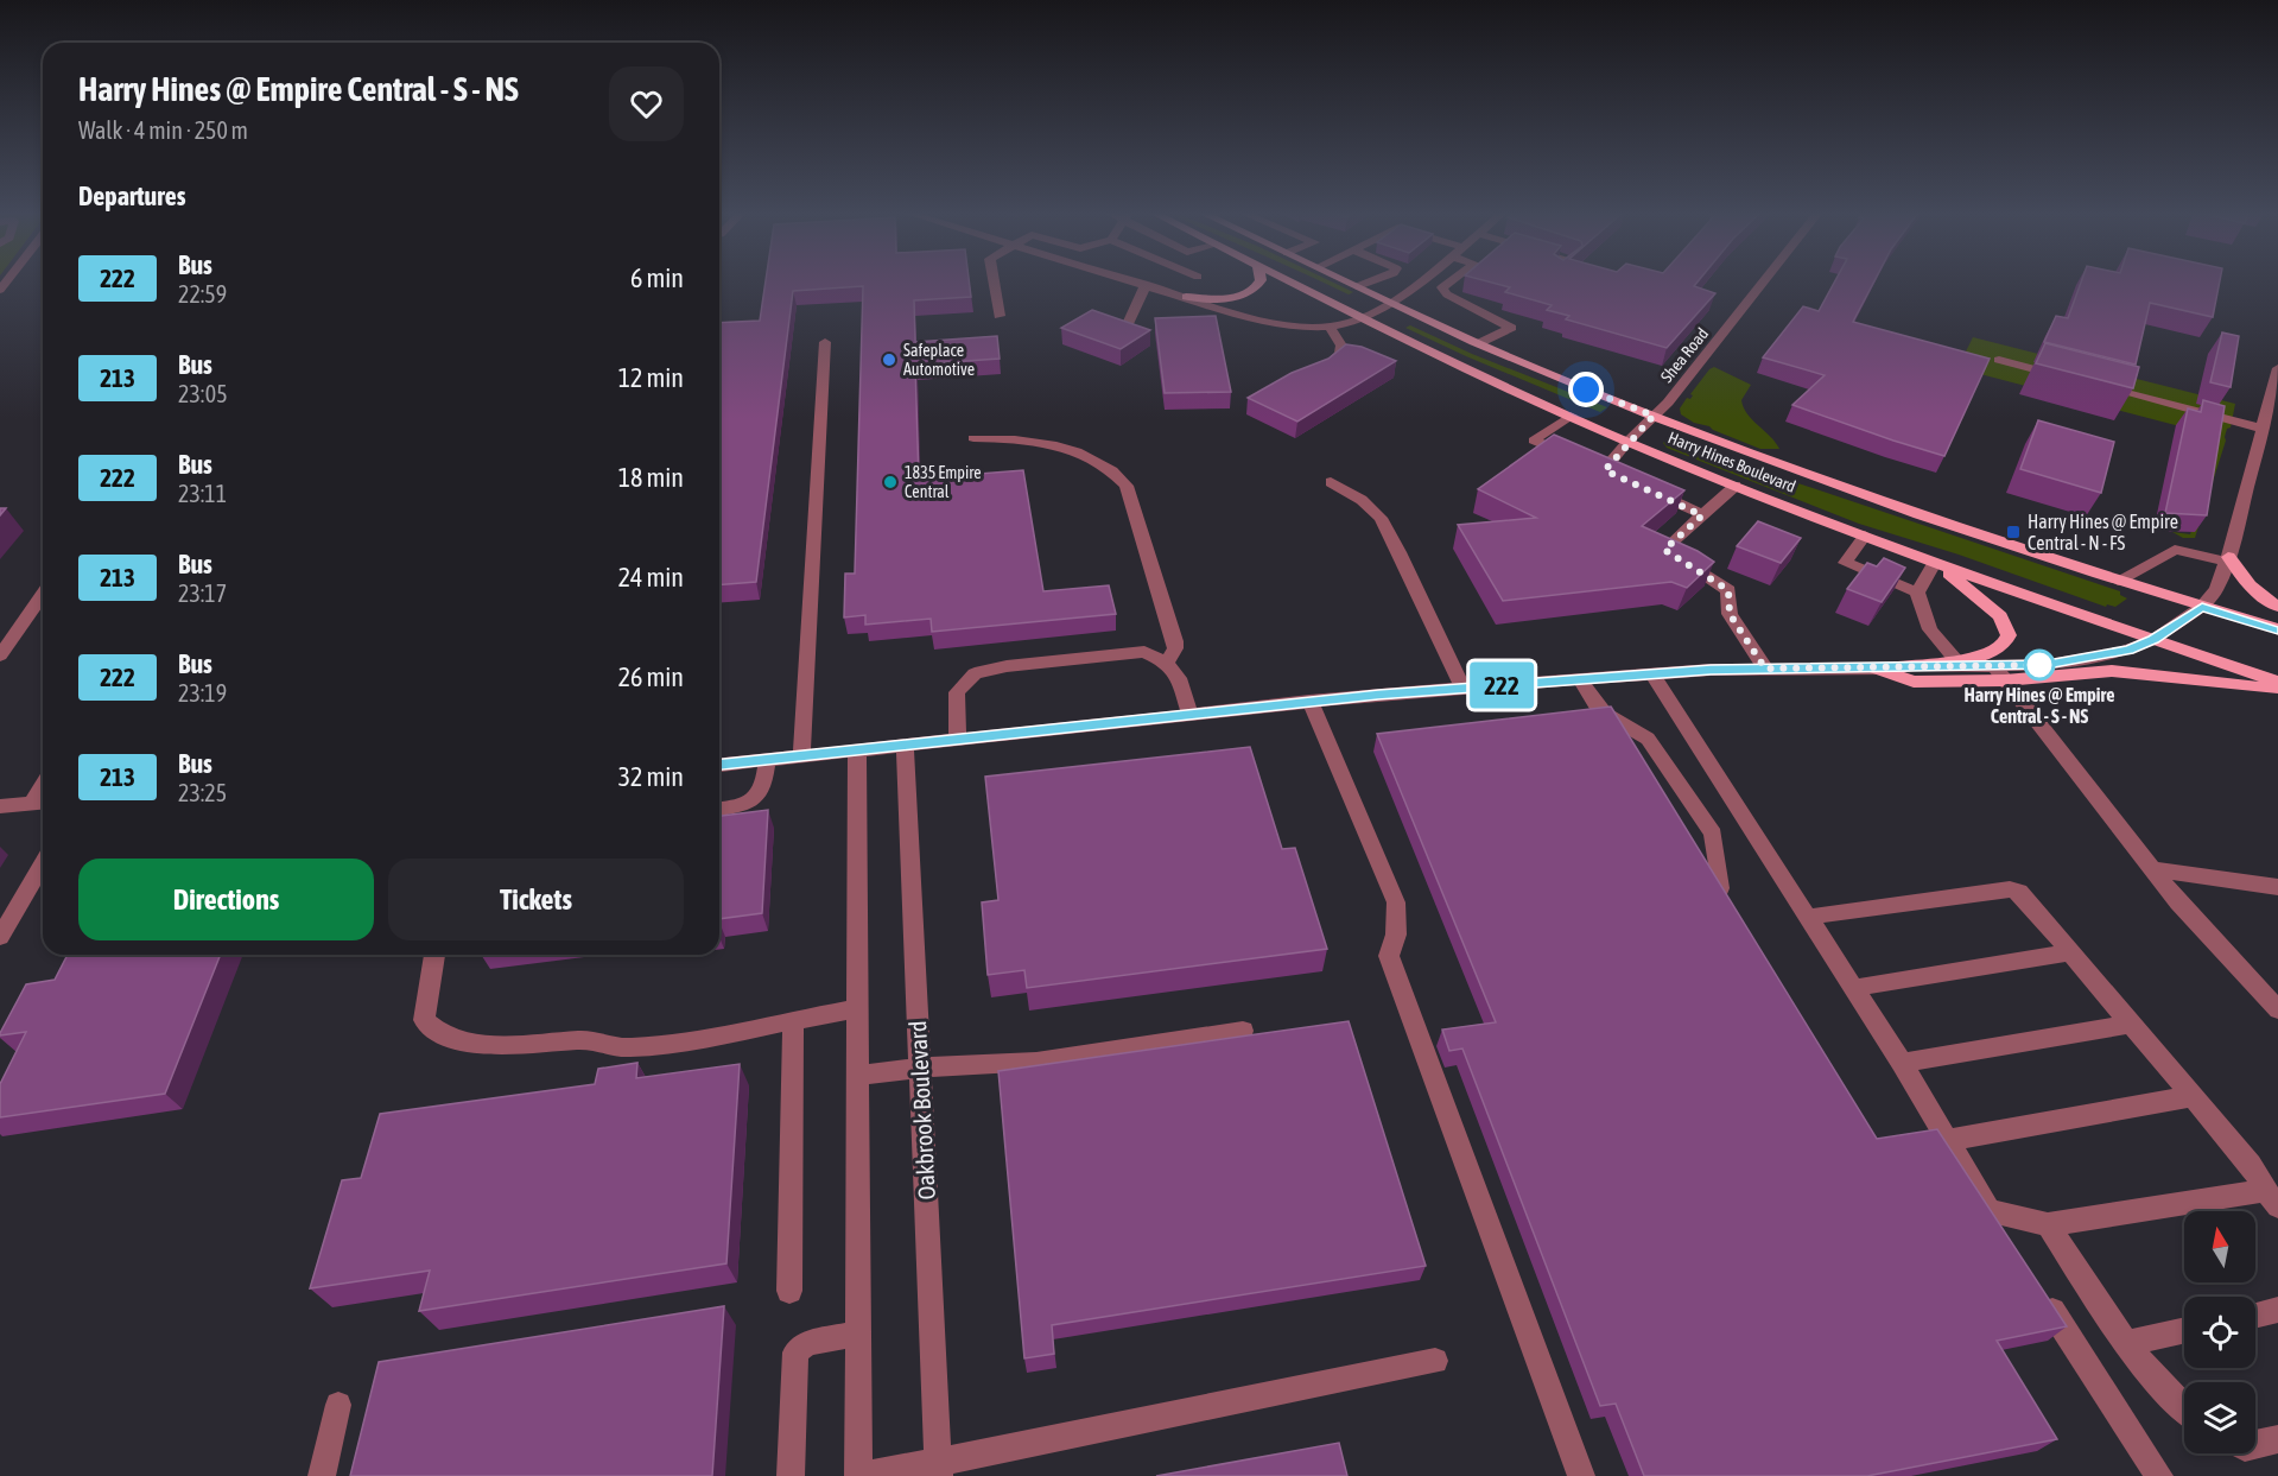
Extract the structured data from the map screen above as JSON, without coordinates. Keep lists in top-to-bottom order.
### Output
{
  "streets": {
    "main road": ["Harry Hines Boulevard"],
    "street": ["Shea Road", "Oakbrook Boulevard"]
  },
  "crossings": [
    ["Shea Road", "Harry Hines Boulevard"]
  ],
  "places": {
    "other": ["Safeplace Automotive", "1835 Empire Central", "Harry Hines @ Empire Central - S - NS"],
    "transit": ["Harry Hines @ Empire Central - N - FS"]
  },
  "lines": ["bus line 222"],
  "north": "top",
  "page": {
    "on_map": "222",
    "heading": [
      ["Harry Hines @ Empire Central - S - NS", "Walk · 4 min · 250 m"],
      "Departures"
    ],
    "list": [
      {
        "mark": "222",
        "name": "Bus",
        "note": "22:59",
        "value": "6 min"
      },
      {
        "mark": "213",
        "name": "Bus",
        "note": "23:05",
        "value": "12 min"
      },
      {
        "mark": "222",
        "name": "Bus",
        "note": "23:11",
        "value": "18 min"
      },
      {
        "mark": "213",
        "name": "Bus",
        "note": "23:17",
        "value": "24 min"
      },
      {
        "mark": "222",
        "name": "Bus",
        "note": "23:19",
        "value": "26 min"
      },
      {
        "mark": "213",
        "name": "Bus",
        "note": "23:25",
        "value": "32 min"
      }
    ],
    "buttons": ["Directions", "Tickets"]
  }
}
